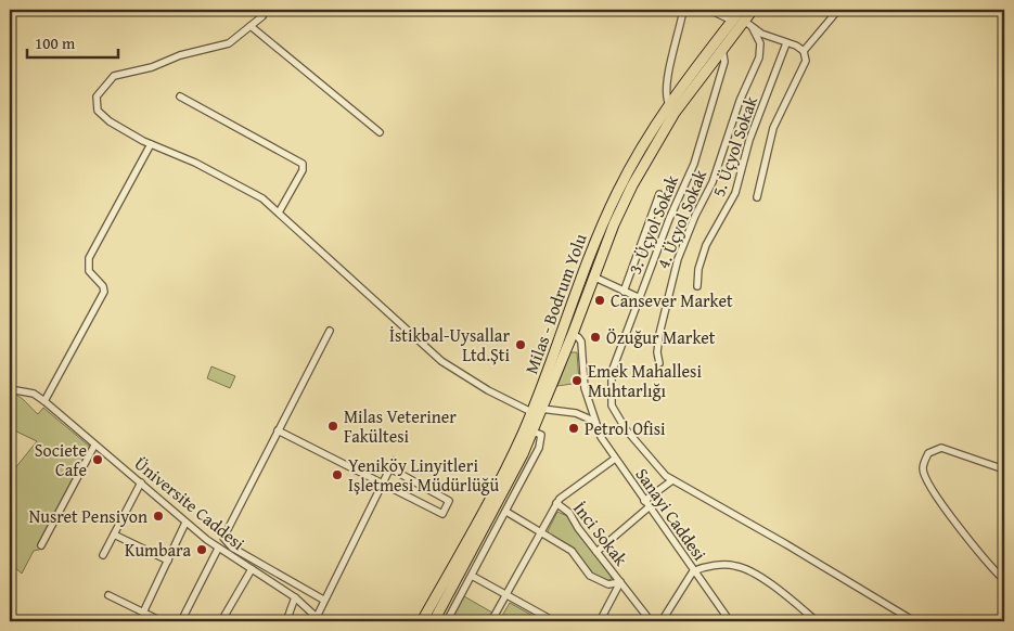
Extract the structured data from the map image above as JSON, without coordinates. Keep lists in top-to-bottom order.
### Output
{
  "streets": {
    "highway": ["Milas - Bodrum Yolu"],
    "street": [
      "5. Üçyol Sokak",
      "4. Üçyol Sokak",
      "3. Üçyol Sokak",
      "Üniversite Caddesi",
      "Sanayi Caddesi",
      "İnci Sokak"
    ]
  },
  "crossings": [
    ["3. Üçyol Sokak", "Milas - Bodrum Yolu"],
    ["Milas - Bodrum Yolu", "Sanayi Caddesi"]
  ],
  "places": [
    "Cansever Market",
    "Özuğur Market",
    "İstikbal-Uysallar Ltd.Şti",
    "Emek Mahallesi Muhtarlığı",
    "Milas Veteriner Fakültesi",
    "Petrol Ofisi",
    "Societe Cafe",
    "Yeniköy Linyitleri Işletmesi Müdürlüğü",
    "Nusret Pensiyon",
    "Kumbara"
  ],
  "scale_bar": "100 m"
}
